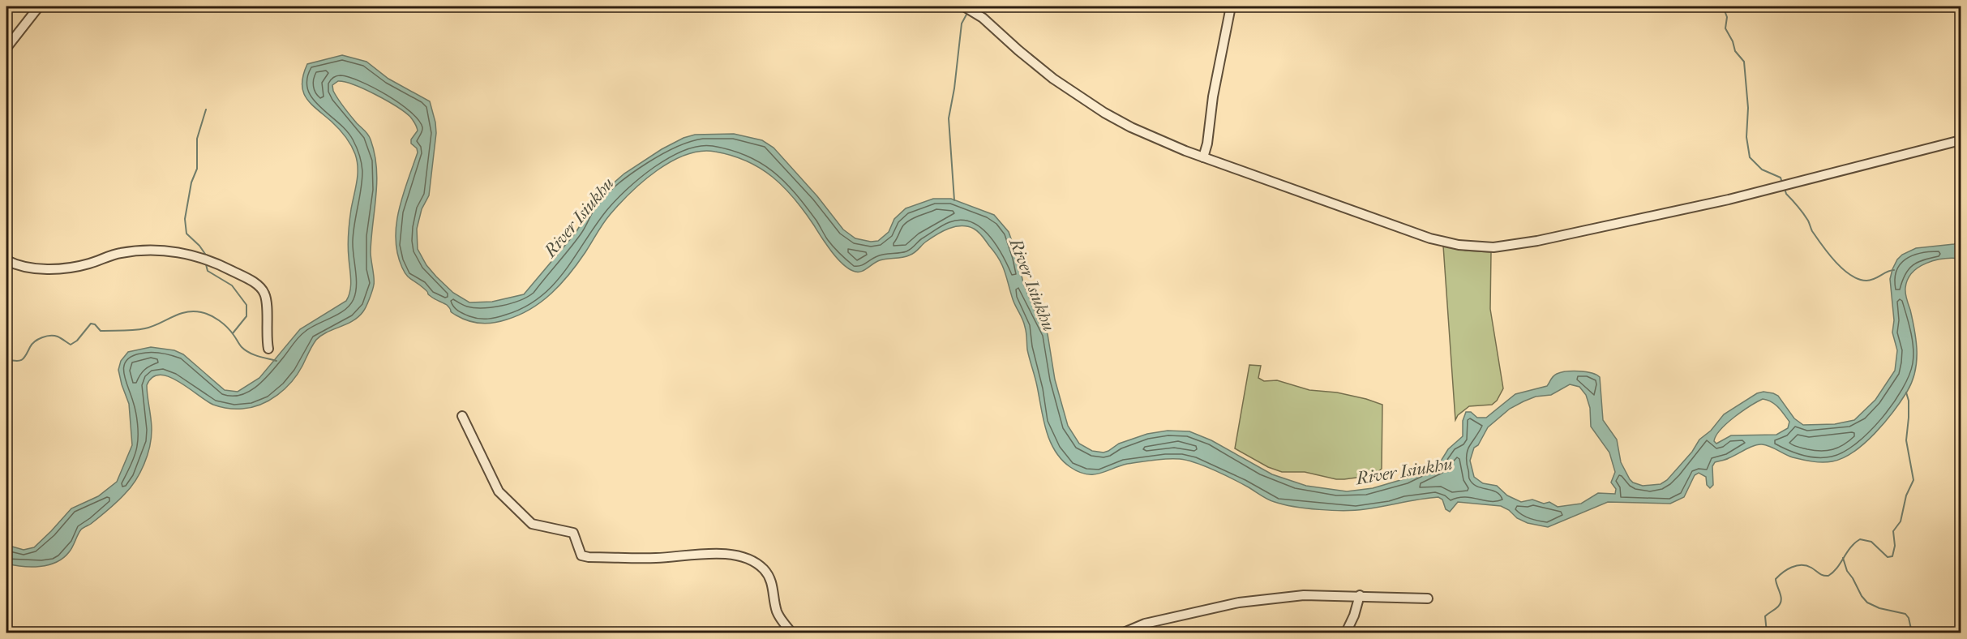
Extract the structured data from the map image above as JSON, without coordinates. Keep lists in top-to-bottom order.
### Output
{
  "water": ["River Isiukhu"]
}
